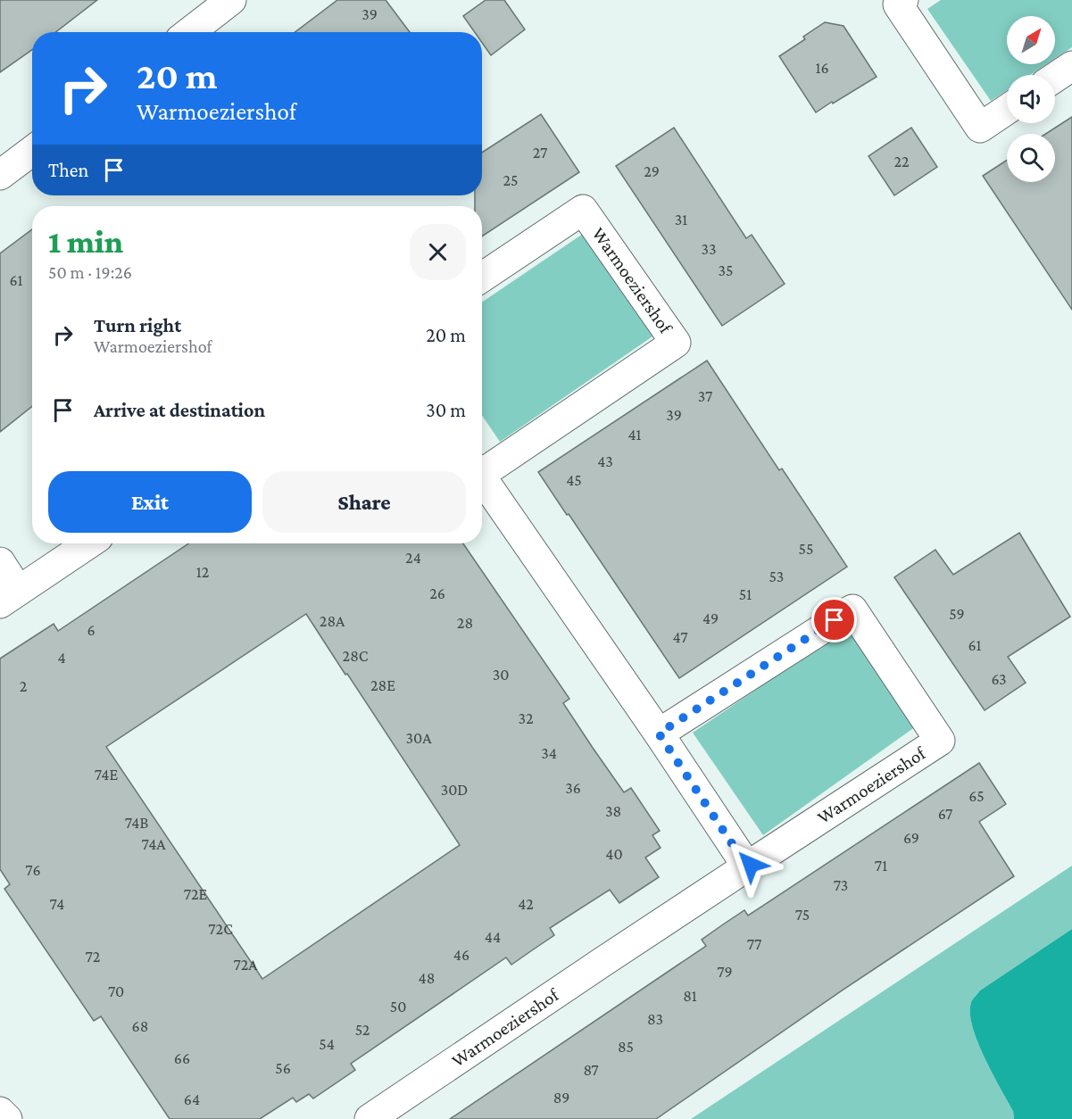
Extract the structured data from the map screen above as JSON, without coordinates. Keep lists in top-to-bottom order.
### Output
{
  "streets": {
    "street": ["Warmoeziershof"]
  },
  "house_numbers": [
    "39",
    "16",
    "27",
    "22",
    "29",
    "25",
    "31",
    "33",
    "35",
    "61",
    "37",
    "39",
    "41",
    "43",
    "45",
    "55",
    "24",
    "12",
    "53",
    "26",
    "51",
    "59",
    "49",
    "28A",
    "28",
    "6",
    "47",
    "61",
    "28C",
    "4",
    "30",
    "63",
    "28E",
    "2",
    "32",
    "30A",
    "34",
    "74E",
    "36",
    "30D",
    "65",
    "38",
    "67",
    "74B",
    "69",
    "74A",
    "40",
    "71",
    "76",
    "73",
    "72E",
    "74",
    "42",
    "75",
    "72C",
    "44",
    "77",
    "46",
    "72",
    "72A",
    "79",
    "48",
    "70",
    "81",
    "50",
    "83",
    "68",
    "52",
    "54",
    "85",
    "66",
    "56",
    "87",
    "89",
    "64"
  ],
  "north": "top right",
  "page": {
    "turn": ["20 m", "Warmoeziershof"],
    "then": "Then",
    "heading": ["1 min", "50 m · 19:26"],
    "list": [
      {
        "name": "Turn right",
        "note": "Warmoeziershof",
        "value": "20 m"
      },
      {
        "name": "Arrive at destination",
        "value": "30 m"
      }
    ],
    "buttons": ["Exit", "Share"]
  }
}
